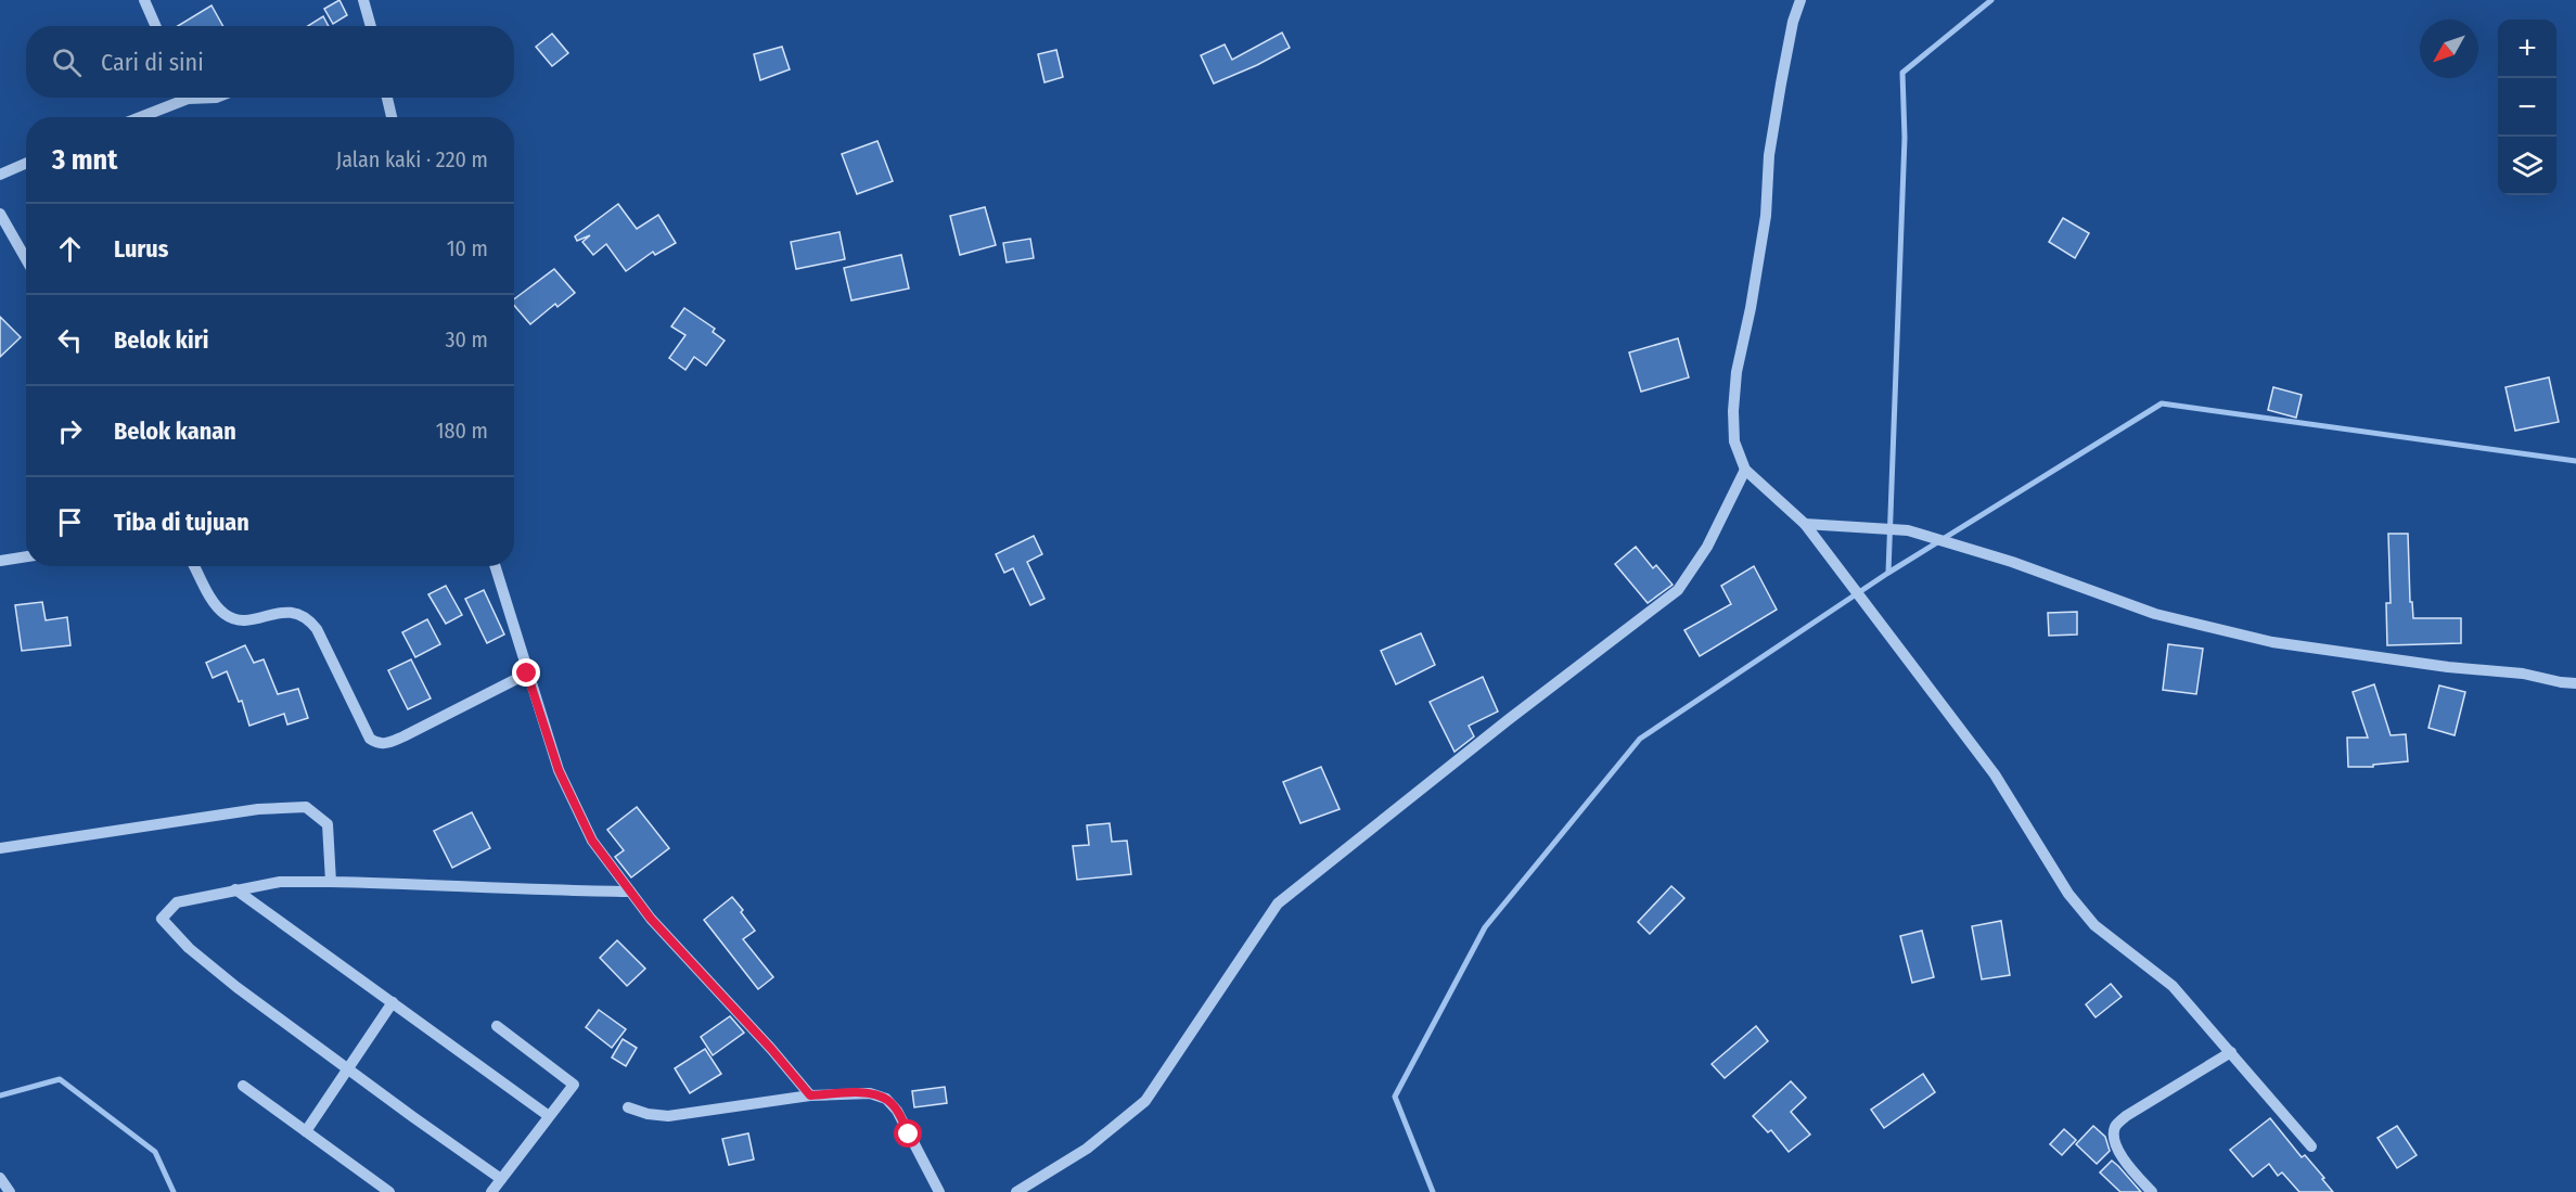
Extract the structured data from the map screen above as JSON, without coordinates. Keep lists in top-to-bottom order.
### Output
{
  "north": "bottom left",
  "page": {
    "map_buttons": ["+", "−"],
    "search": "Cari di sini",
    "heading": ["3 mnt", "Jalan kaki · 220 m"],
    "list": [
      ["Lurus", "10 m"],
      ["Belok kiri", "30 m"],
      ["Belok kanan", "180 m"],
      "Tiba di tujuan"
    ]
  }
}
